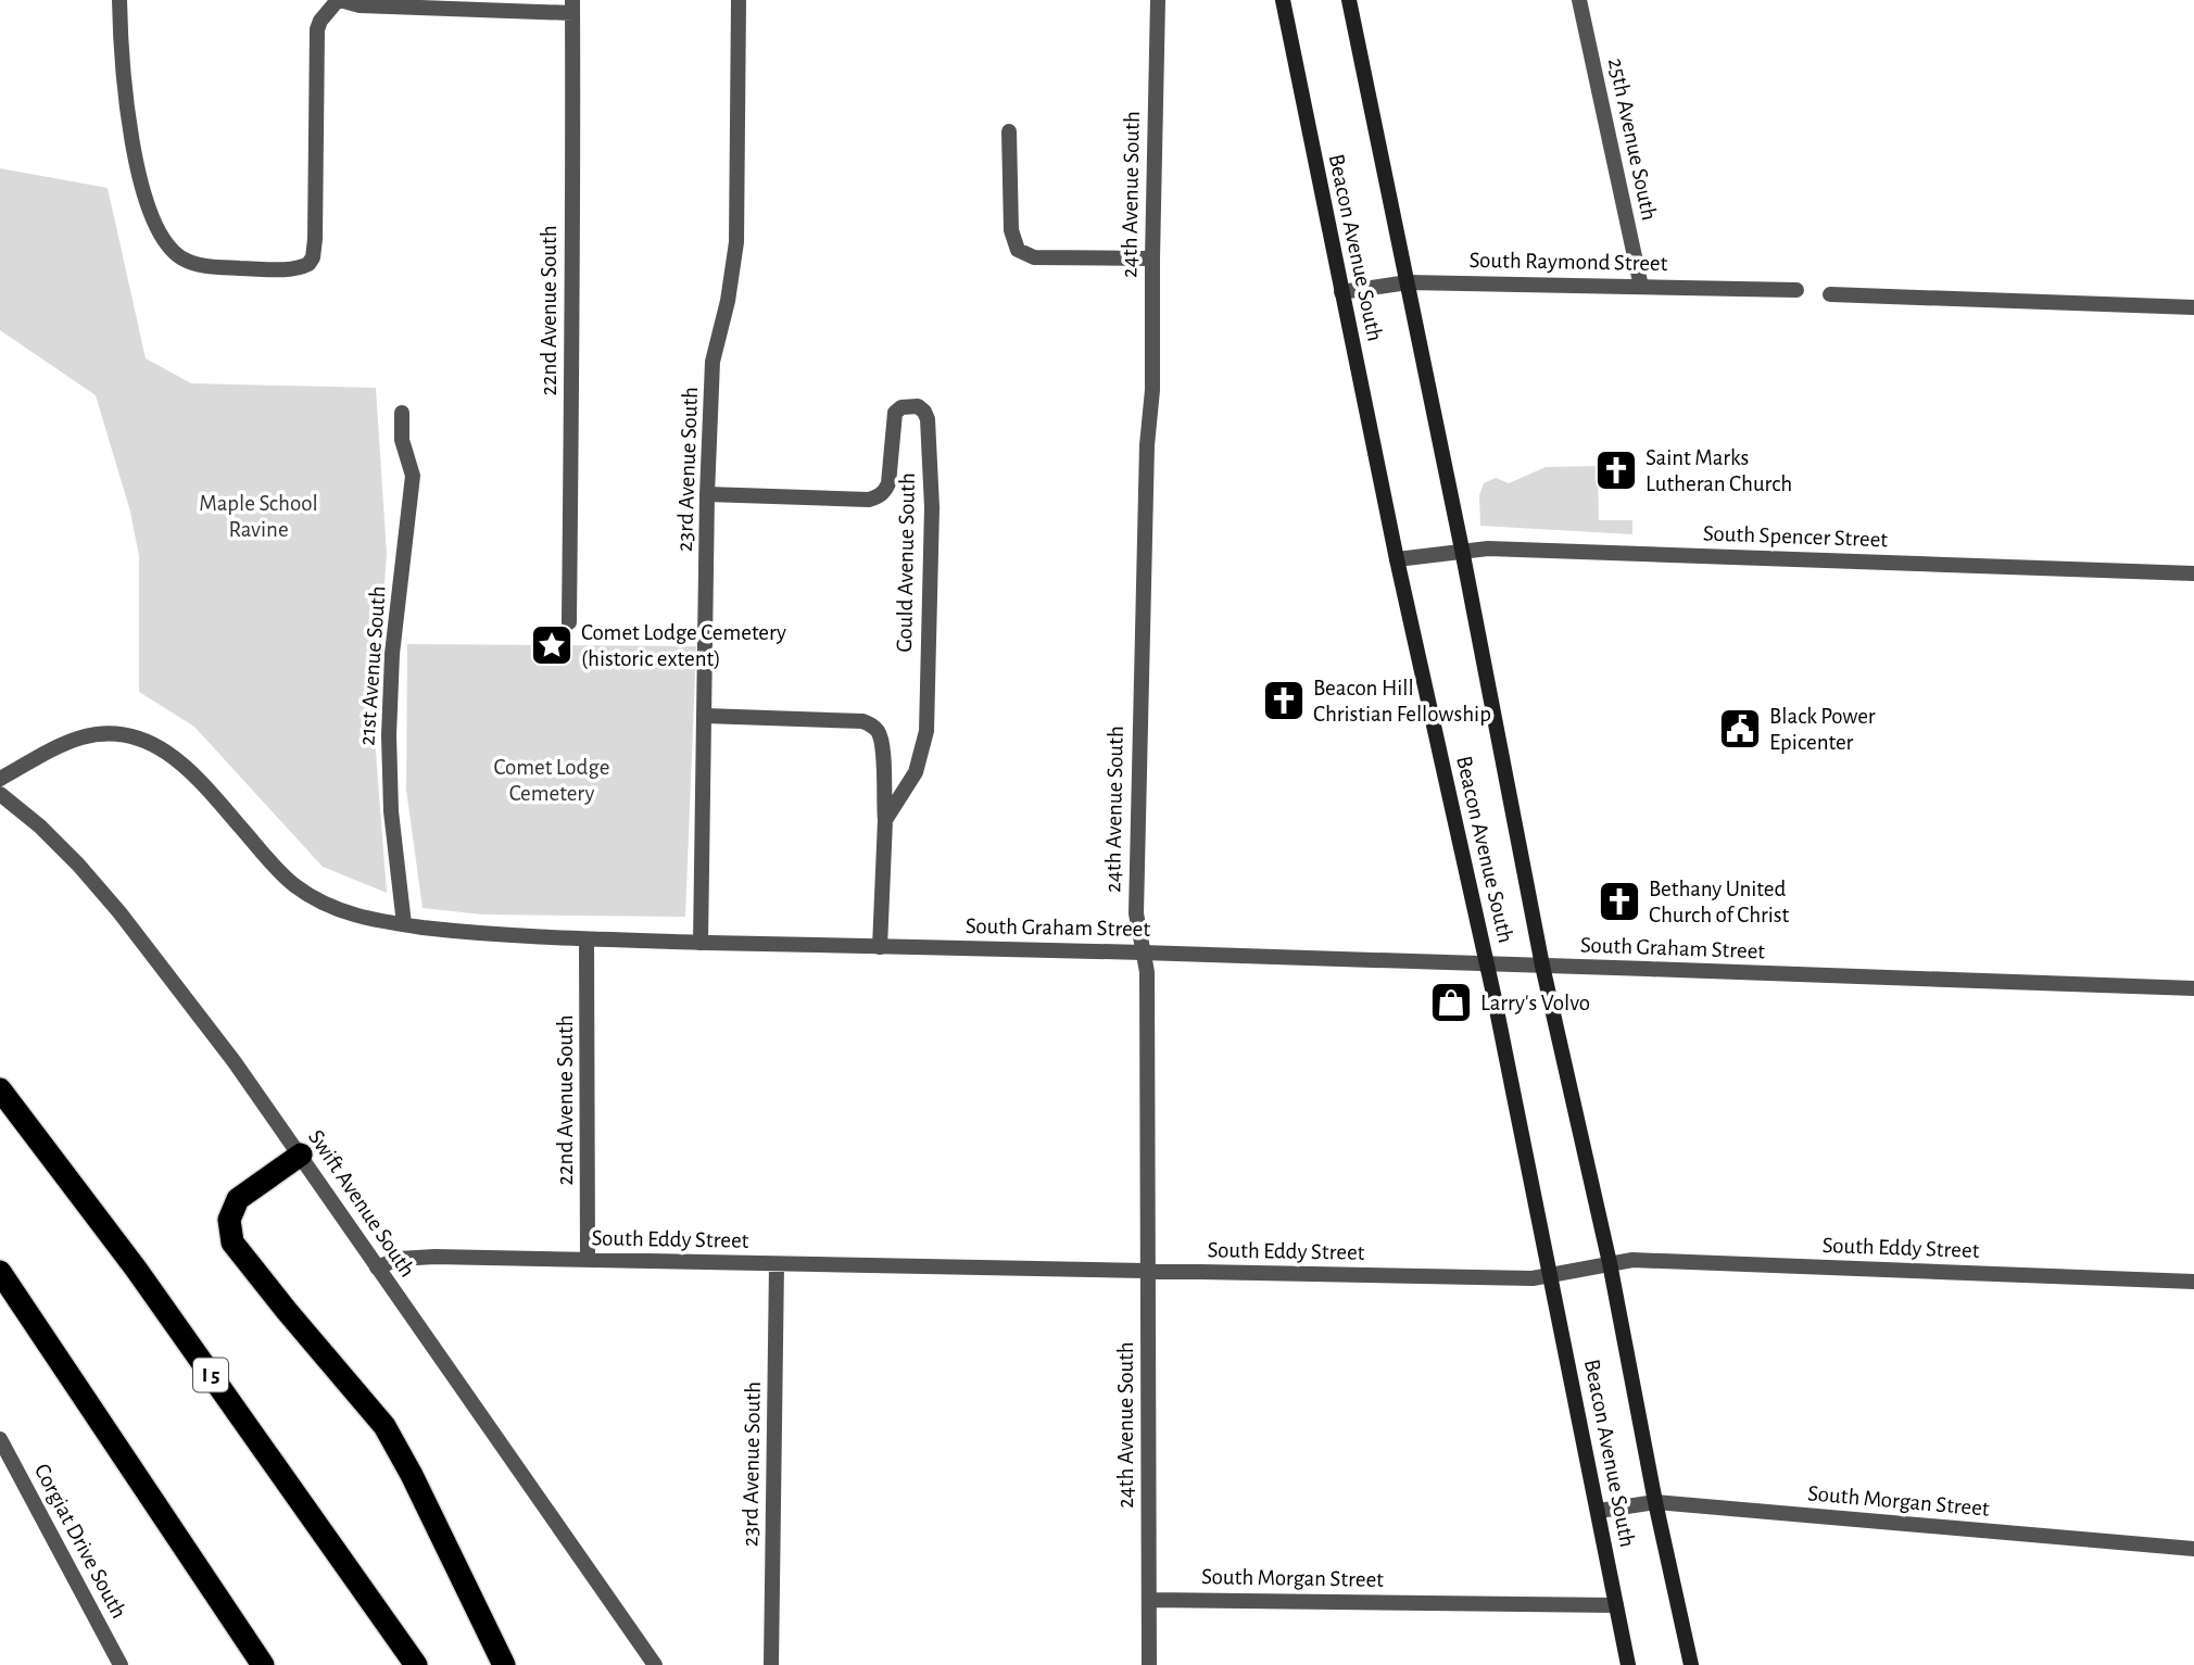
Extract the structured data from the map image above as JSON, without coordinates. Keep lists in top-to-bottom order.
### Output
{
  "streets": {
    "highway": ["I 5"],
    "main road": ["Beacon Avenue South"],
    "street": [
      "25th Avenue South",
      "24th Avenue South",
      "South Raymond Street",
      "22nd Avenue South",
      "23rd Avenue South",
      "South Spencer Street",
      "Gould Avenue South",
      "21st Avenue South",
      "South Graham Street",
      "Swift Avenue South",
      "South Eddy Street",
      "South Morgan Street",
      "Corgiat Drive South"
    ]
  },
  "crossings": [
    ["25th Avenue South", "South Raymond Street"],
    ["24th Avenue South", "South Graham Street"],
    ["24th Avenue South", "South Eddy Street"],
    ["24th Avenue South", "South Morgan Street"],
    ["Beacon Avenue South", "South Raymond Street"],
    ["Beacon Avenue South", "South Spencer Street"],
    ["Beacon Avenue South", "South Graham Street"],
    ["Beacon Avenue South", "South Eddy Street"],
    ["Beacon Avenue South", "South Morgan Street"],
    ["22nd Avenue South", "South Graham Street"],
    ["22nd Avenue South", "South Eddy Street"],
    ["23rd Avenue South", "Gould Avenue South"],
    ["23rd Avenue South", "South Graham Street"],
    ["23rd Avenue South", "South Eddy Street"],
    ["21st Avenue South", "South Graham Street"],
    ["Swift Avenue South", "South Eddy Street"]
  ],
  "parks": ["Maple School Ravine", "Comet Lodge Cemetery"],
  "places": {
    "church": ["Saint Marks Lutheran Church", "Beacon Hill Christian Fellowship", "Bethany United Church of Christ"],
    "place": ["Comet Lodge Cemetery (historic extent)"],
    "public building": ["Black Power Epicenter"],
    "shop": ["Larry's Volvo"]
  }
}
